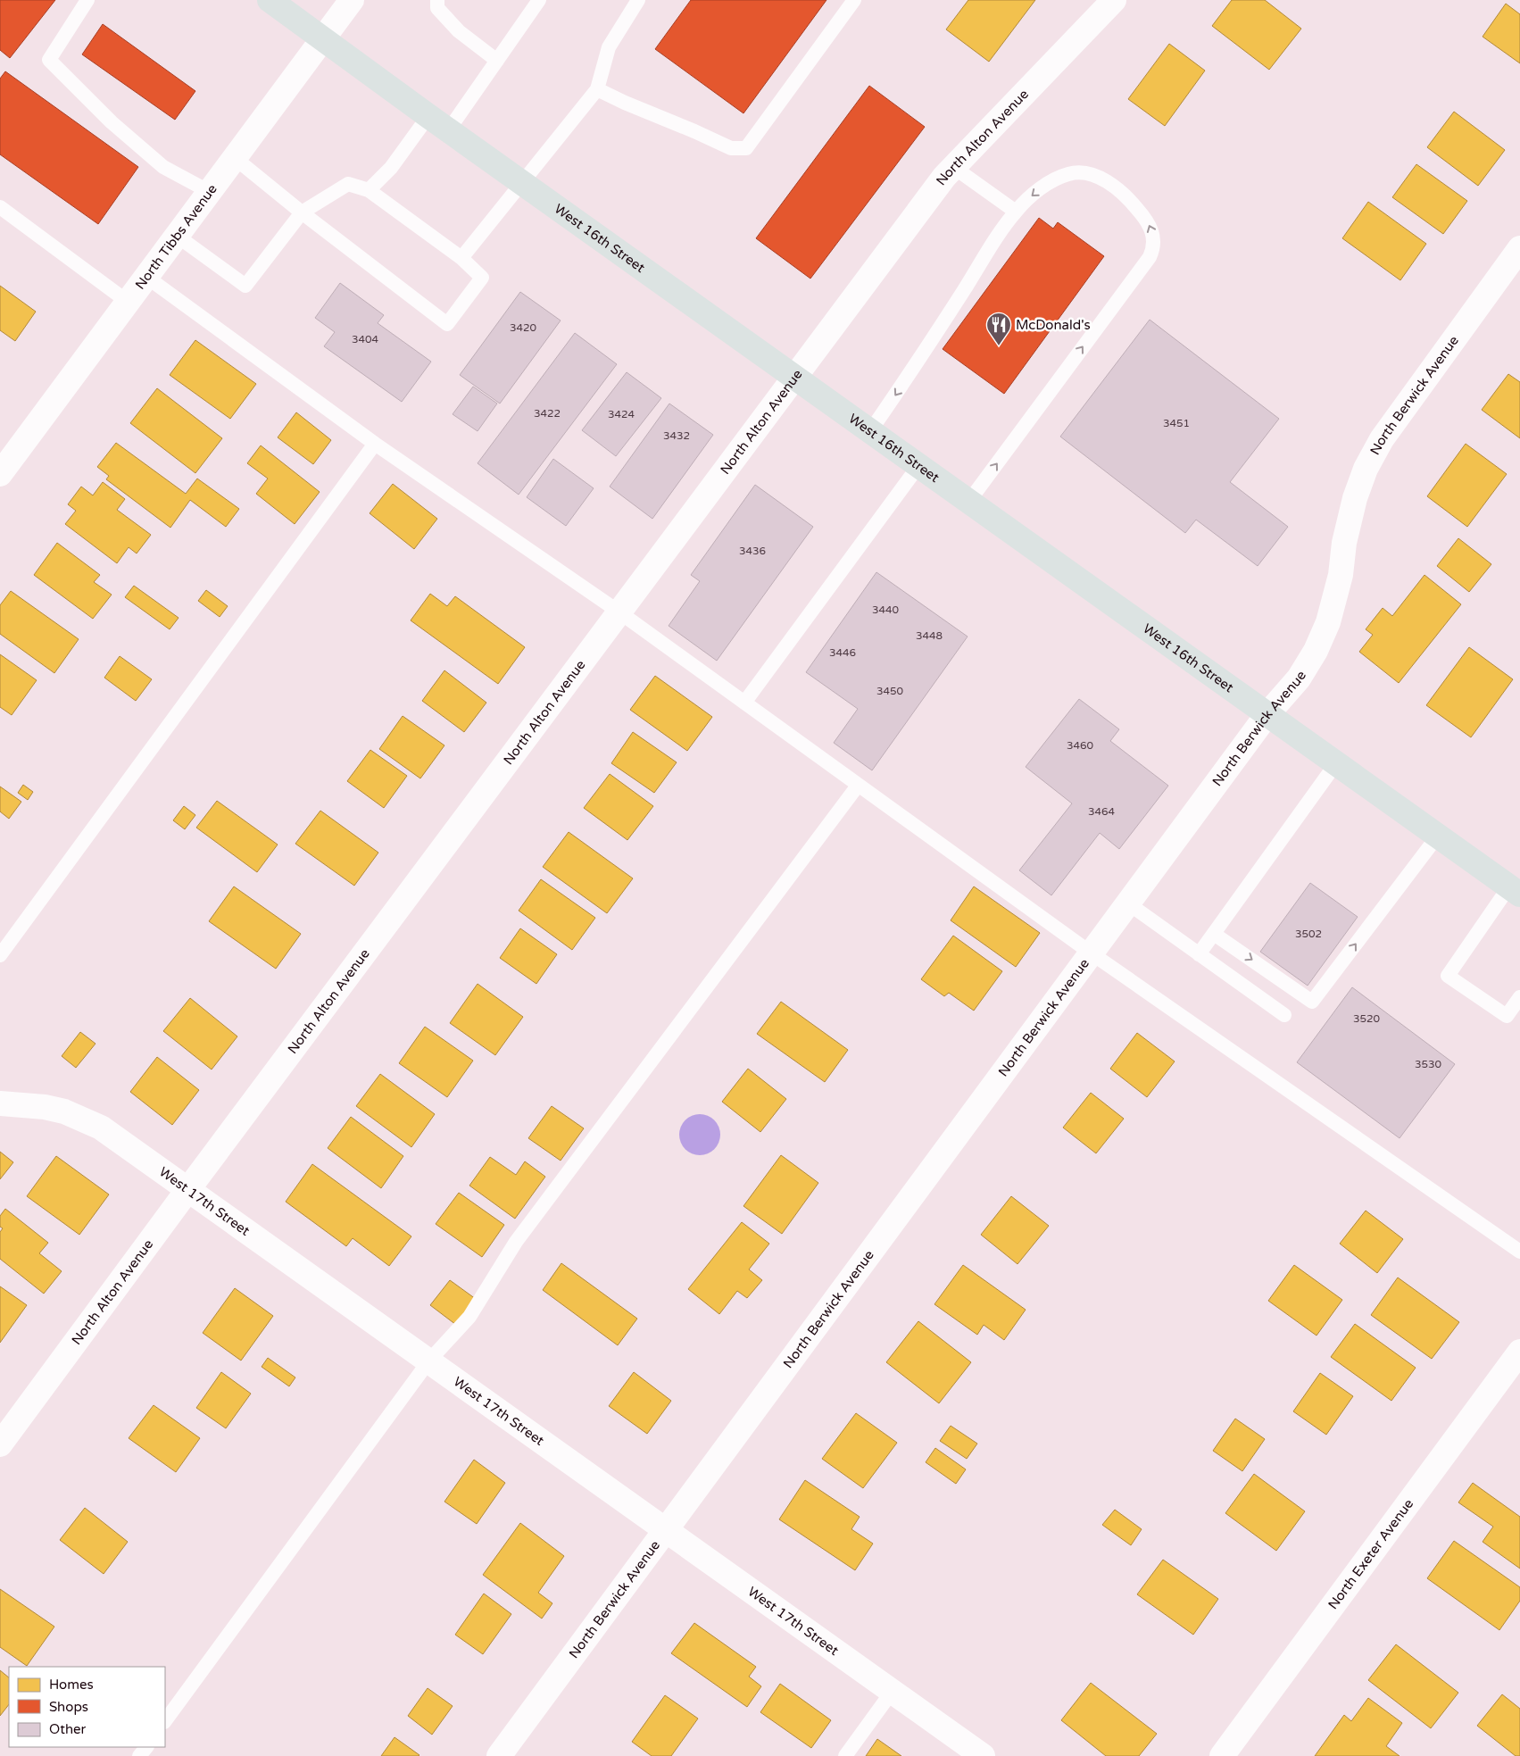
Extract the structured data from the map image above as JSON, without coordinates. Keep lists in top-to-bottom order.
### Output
{
  "streets": {
    "main road": ["West 16th Street"],
    "street": [
      "North Alton Avenue",
      "North Tibbs Avenue",
      "North Berwick Avenue",
      "West 17th Street",
      "North Exeter Avenue"
    ]
  },
  "crossings": [
    ["North Alton Avenue", "West 16th Street"],
    ["North Alton Avenue", "West 17th Street"],
    ["North Tibbs Avenue", "West 16th Street"],
    ["West 16th Street", "North Berwick Avenue"],
    ["North Berwick Avenue", "West 17th Street"]
  ],
  "places": {
    "restaurant": ["McDonald's"]
  },
  "house_numbers": [
    "3420",
    "3404",
    "3422",
    "3424",
    "3451",
    "3432",
    "3436",
    "3440",
    "3448",
    "3446",
    "3450",
    "3460",
    "3464",
    "3502",
    "3520",
    "3530"
  ],
  "legend": ["Homes", "Shops", "Other"]
}
